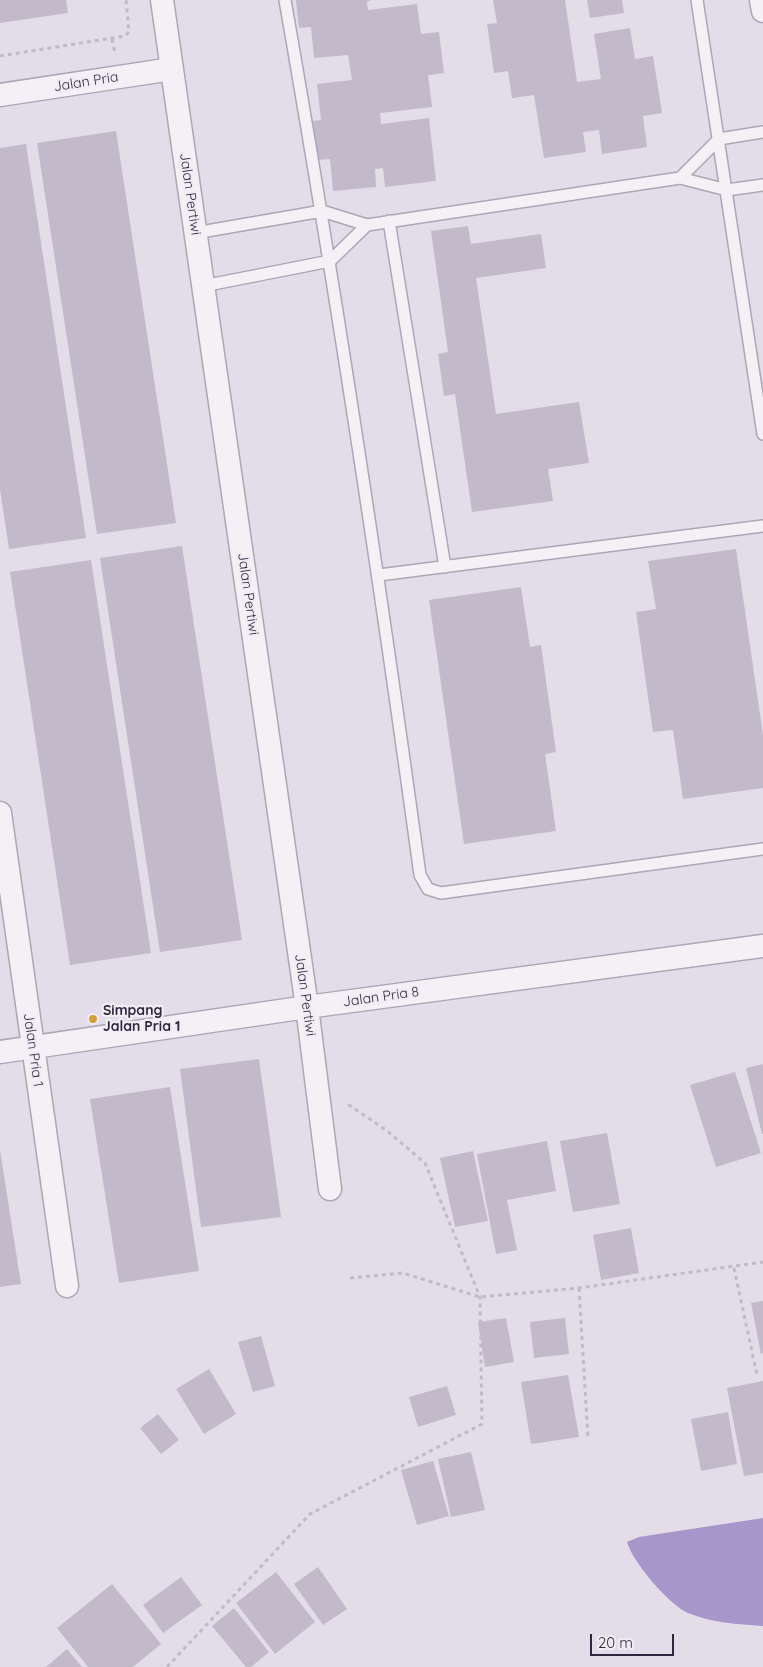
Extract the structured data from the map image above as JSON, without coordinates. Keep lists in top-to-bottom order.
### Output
{
  "streets": {
    "street": [
      "Jalan Pria",
      "Jalan Pertiwi",
      "Jalan Pria 8",
      "Jalan Pria 1"
    ]
  },
  "crossings": [
    ["Jalan Pria", "Jalan Pertiwi"],
    ["Jalan Pertiwi", "Jalan Pria 8"],
    ["Jalan Pria 8", "Jalan Pria 1"]
  ],
  "places": ["Simpang Jalan Pria 1"],
  "scale_bar": "20 m"
}
